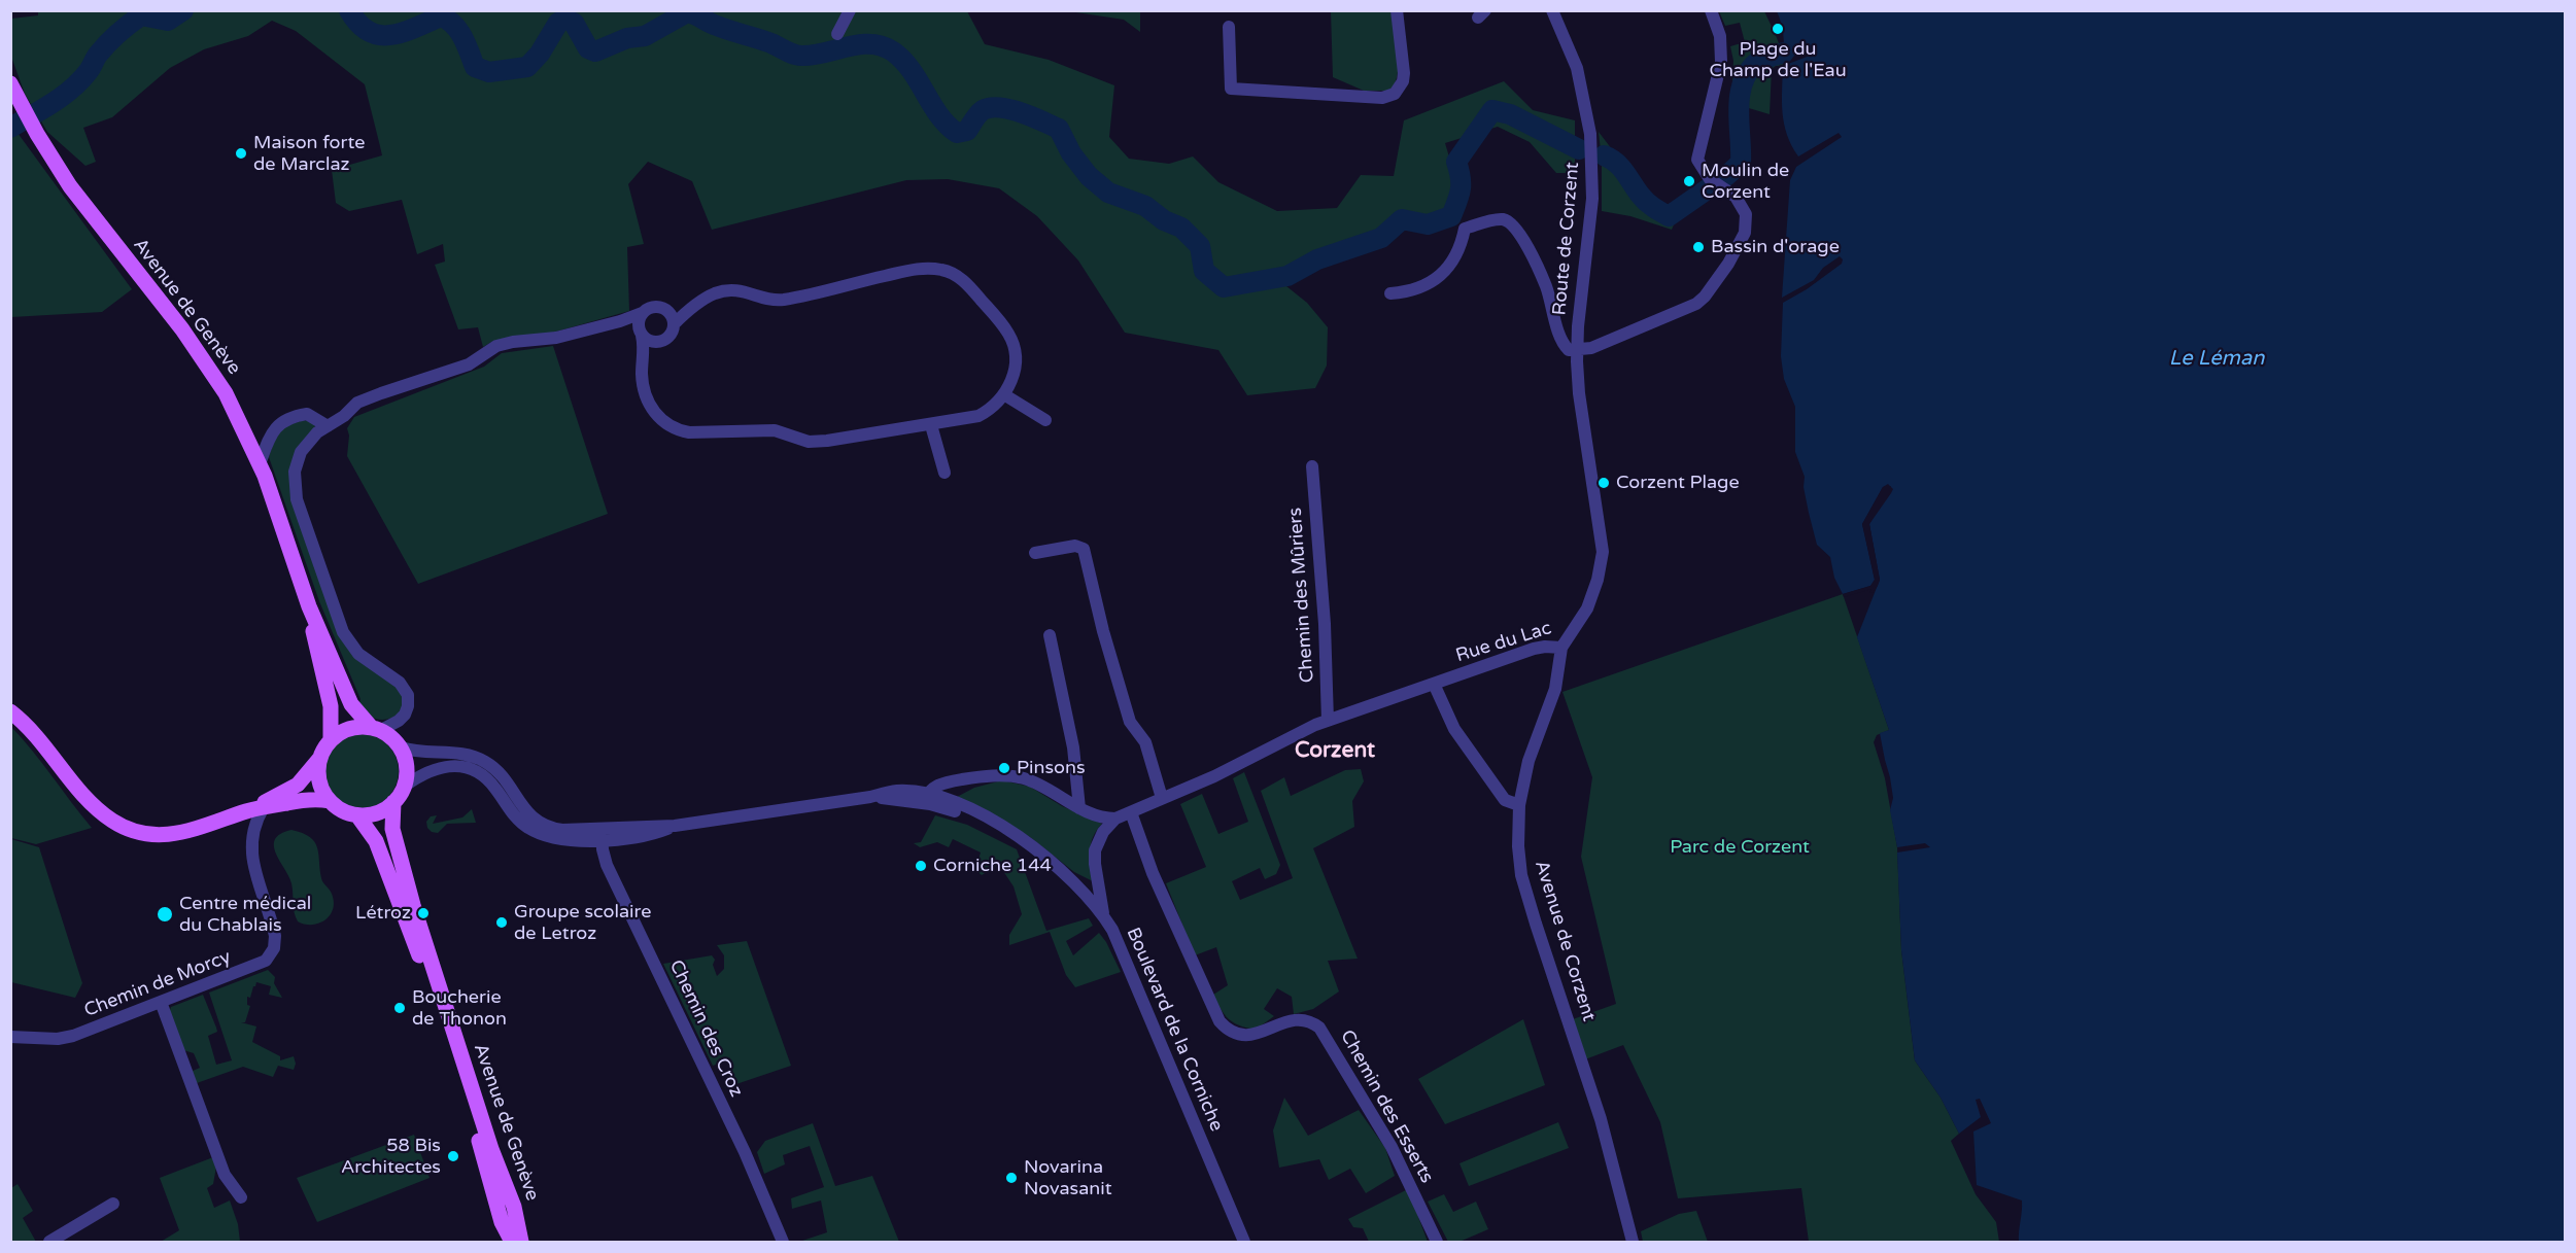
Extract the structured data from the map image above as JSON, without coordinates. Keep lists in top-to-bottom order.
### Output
{
  "streets": {
    "main road": ["Avenue de Genève"],
    "street": [
      "Route de Corzent",
      "Chemin des Mûriers",
      "Rue du Lac",
      "Avenue de Corzent",
      "Chemin de Morcy",
      "Chemin des Croz",
      "Boulevard de la Corniche",
      "Chemin des Esserts"
    ]
  },
  "crossings": [
    ["Route de Corzent", "Rue du Lac"],
    ["Avenue de Genève", "Boulevard de la Corniche"],
    ["Chemin des Mûriers", "Rue du Lac"],
    ["Rue du Lac", "Avenue de Corzent"],
    ["Rue du Lac", "Chemin des Esserts"],
    ["Chemin des Croz", "Boulevard de la Corniche"]
  ],
  "districts": ["Corzent"],
  "water": ["Le Léman"],
  "parks": ["Parc de Corzent"],
  "places": [
    "Plage du Champ de l'Eau",
    "Maison forte de Marclaz",
    "Moulin de Corzent",
    "Bassin d'orage",
    "Corzent Plage",
    "Pinsons",
    "Corniche 144",
    "Létroz",
    "Centre médical du Chablais",
    "Groupe scolaire de Letroz",
    "Boucherie de Thonon",
    "58 Bis Architectes",
    "Novarina Novasanit"
  ]
}
